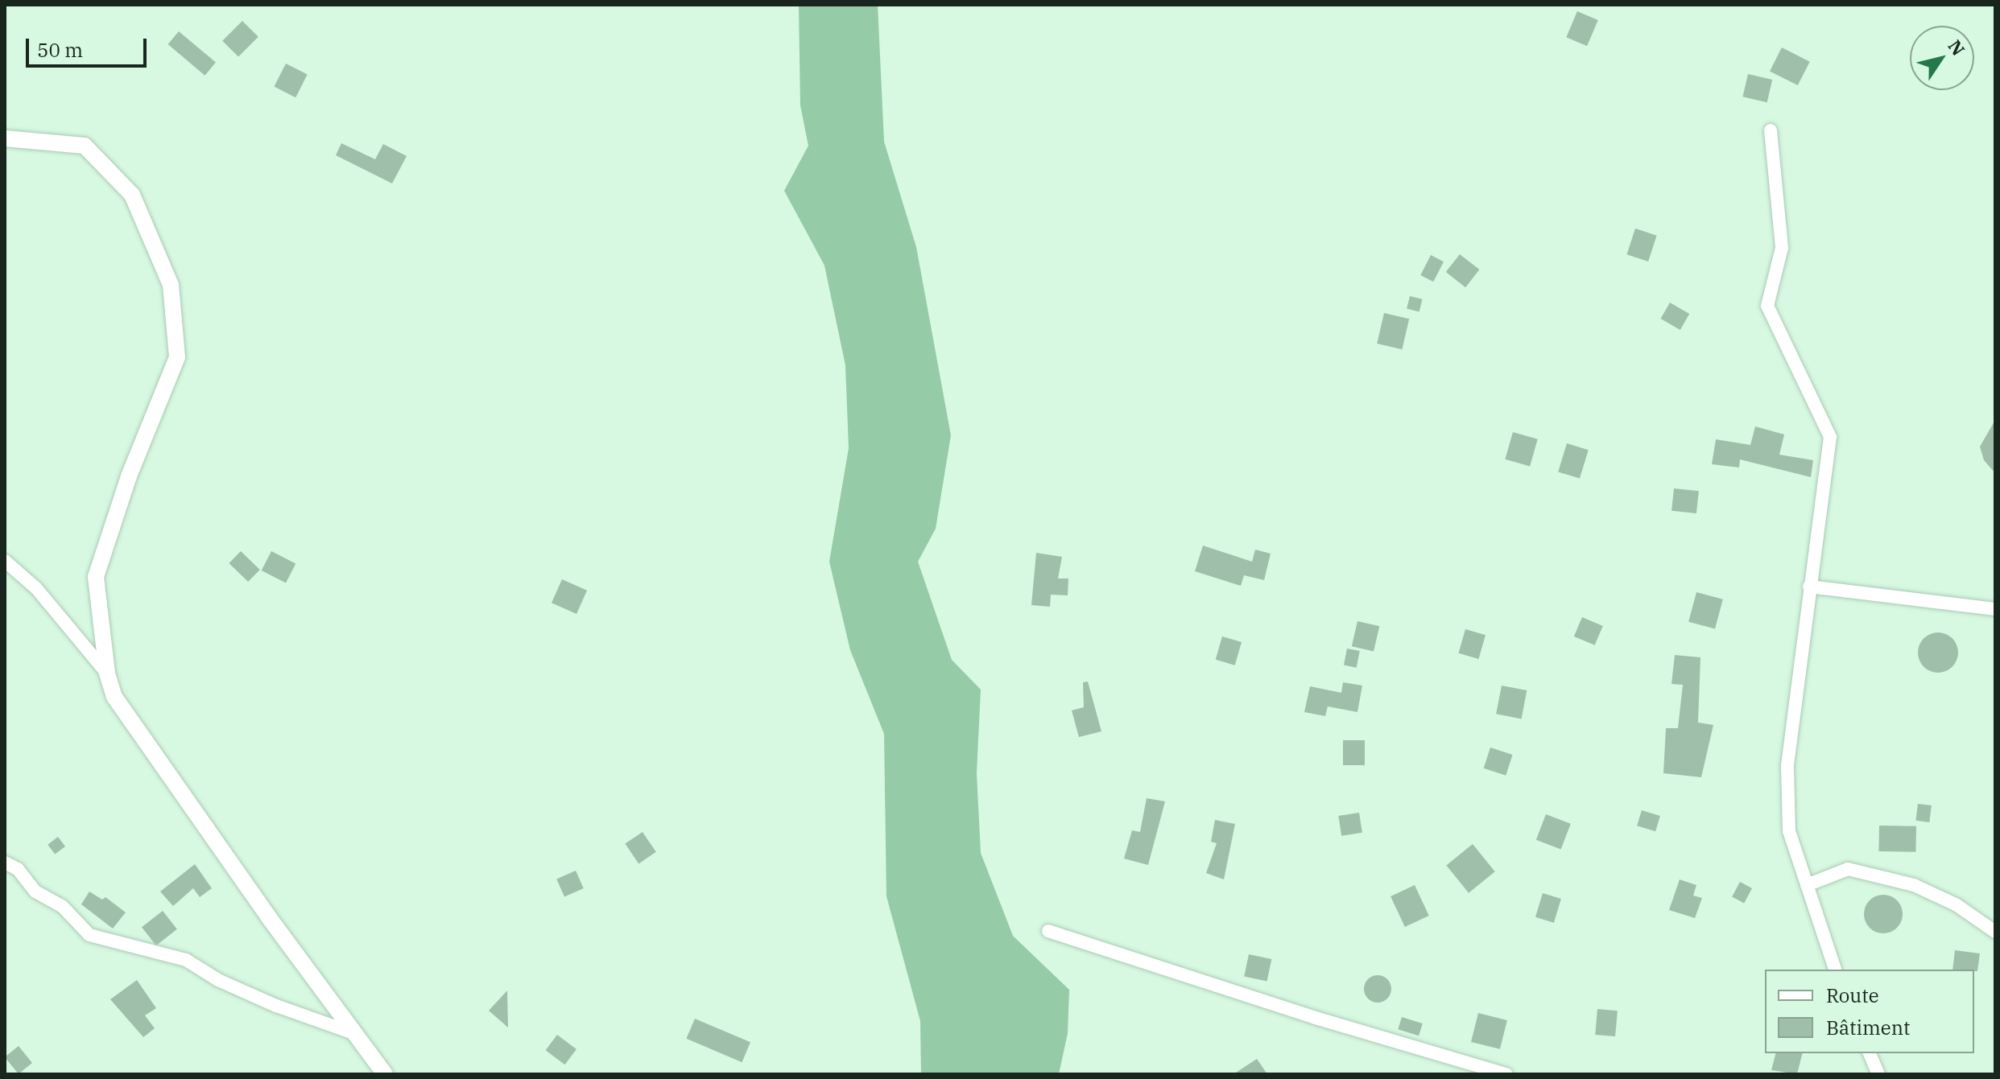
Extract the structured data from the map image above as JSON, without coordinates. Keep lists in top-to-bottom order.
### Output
{
  "legend": ["Route", "Bâtiment"],
  "scale_bar": "50 m",
  "north": "top right"
}
